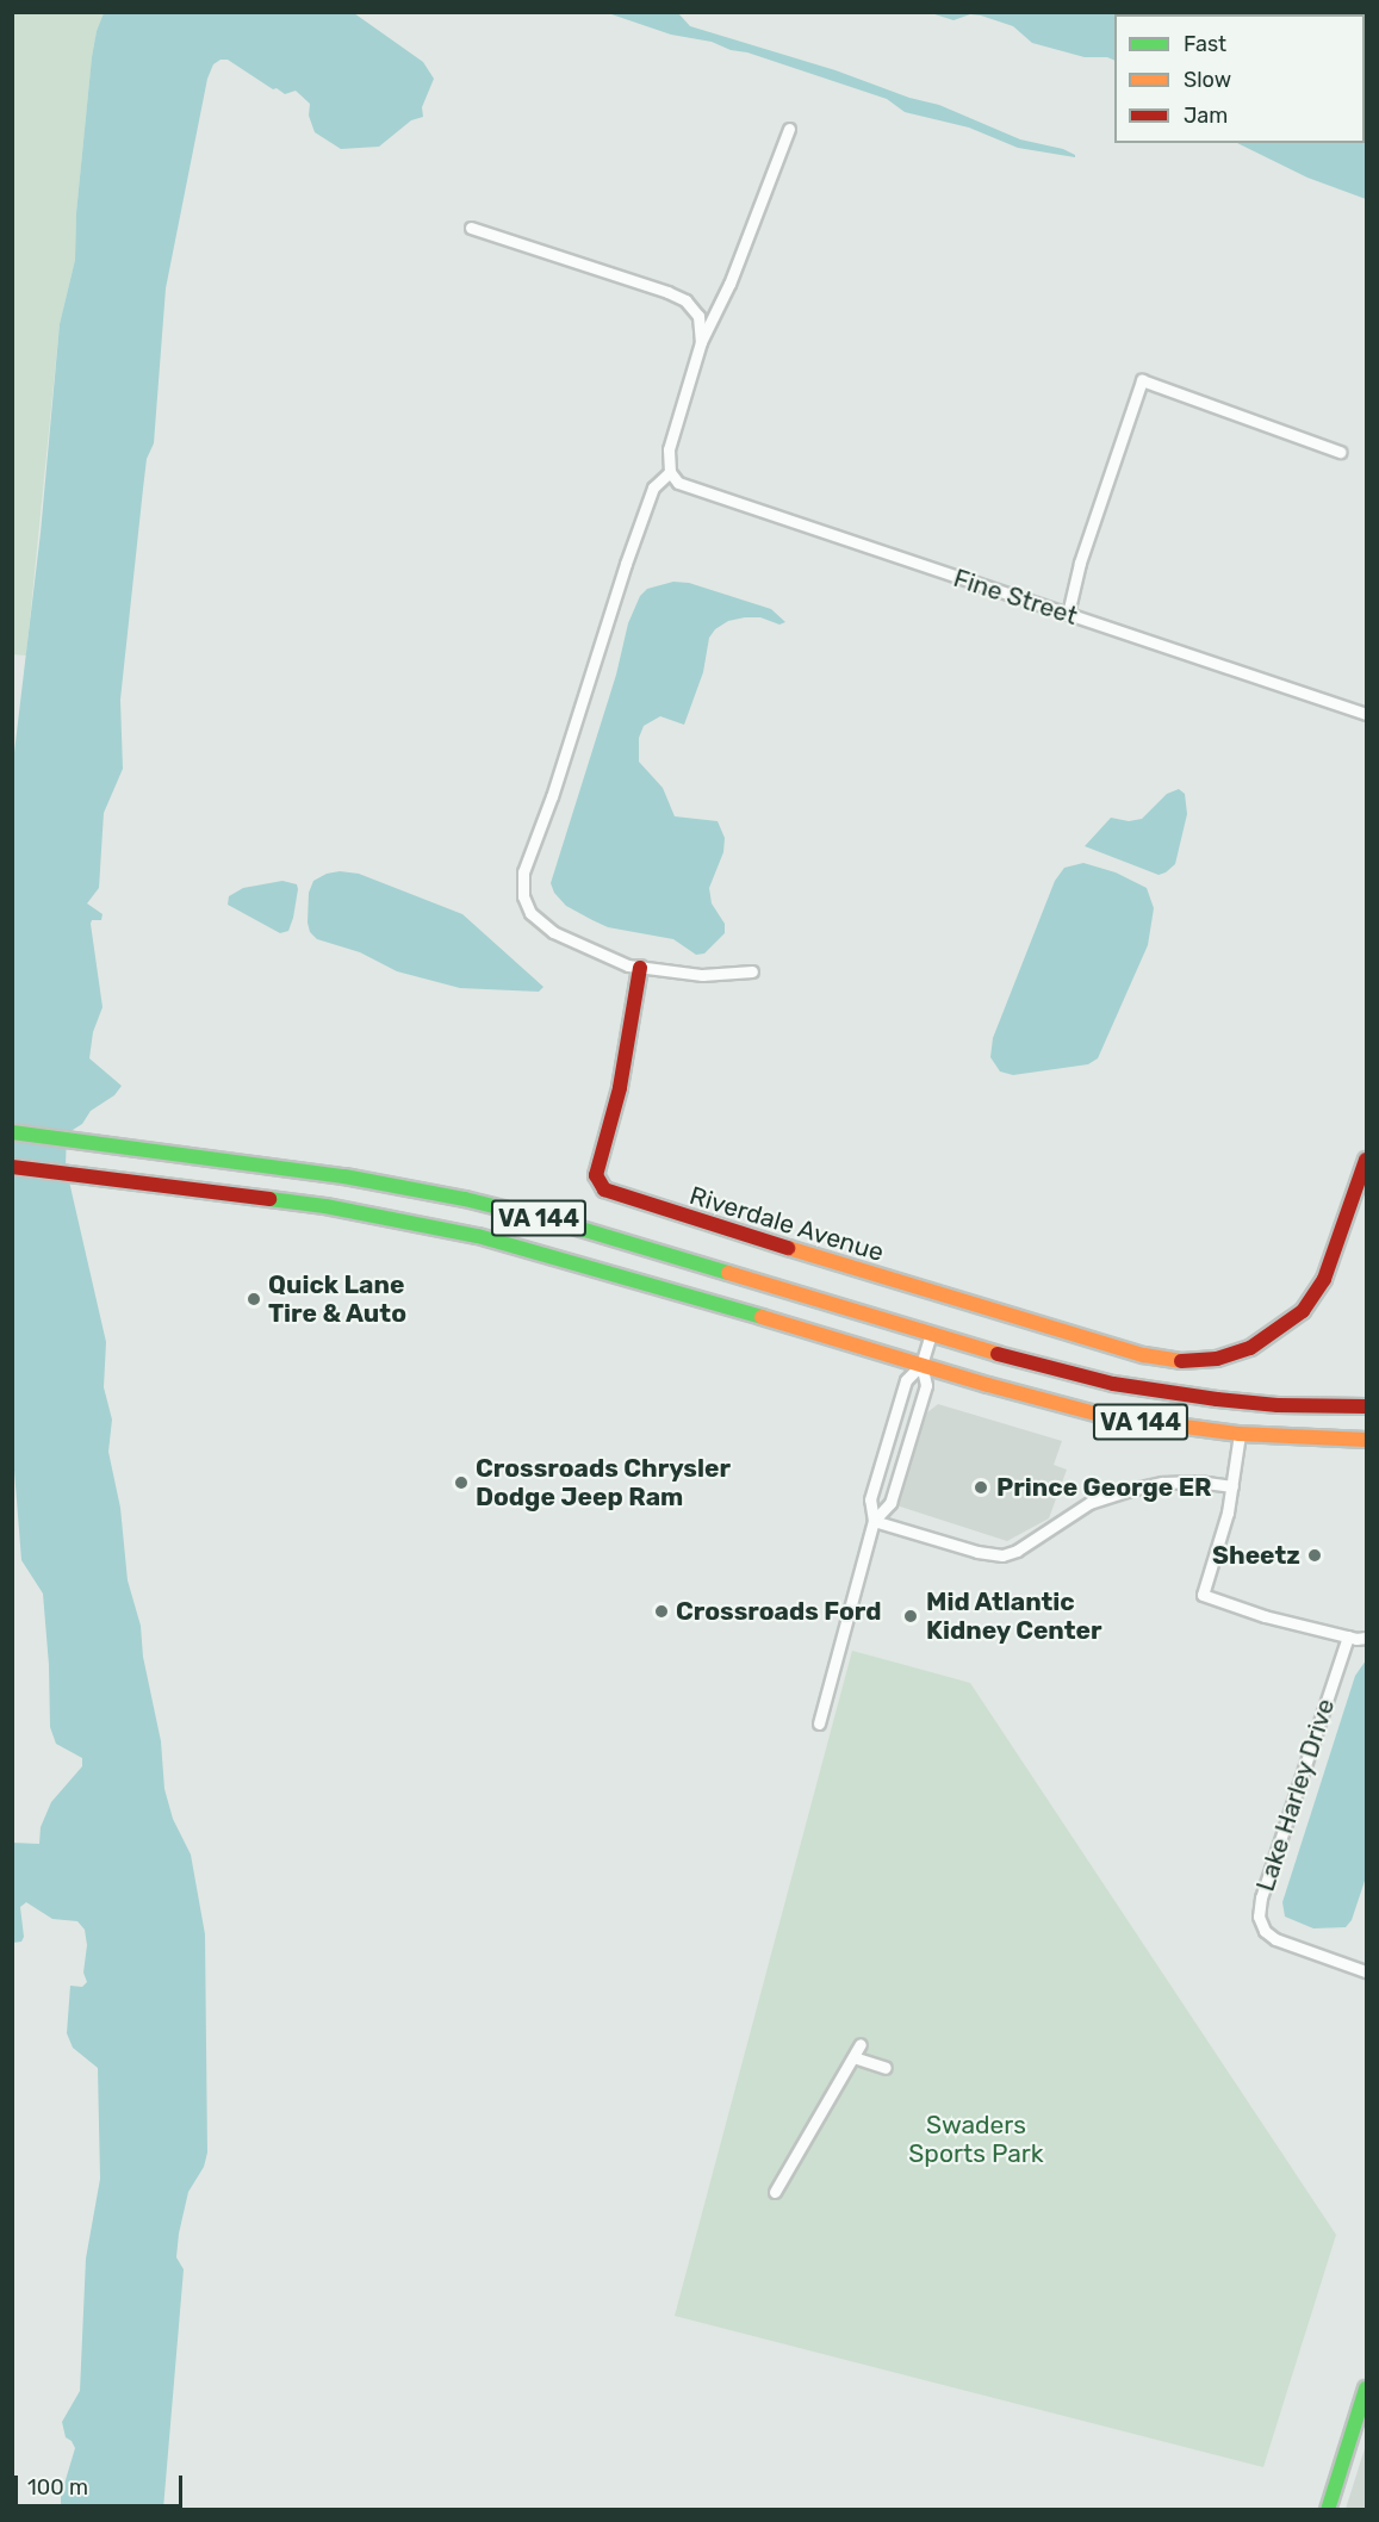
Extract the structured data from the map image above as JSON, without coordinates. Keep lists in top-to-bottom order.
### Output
{
  "streets": {
    "main road": ["VA 144", "Riverdale Avenue"],
    "street": ["Fine Street", "Lake Harley Drive"]
  },
  "parks": ["Swaders Sports Park"],
  "places": [
    "Quick Lane Tire & Auto",
    "Crossroads Chrysler Dodge Jeep Ram",
    "Prince George ER",
    "Sheetz",
    "Crossroads Ford",
    "Mid Atlantic Kidney Center"
  ],
  "legend": ["Fast", "Slow", "Jam"],
  "scale_bar": "100 m"
}
